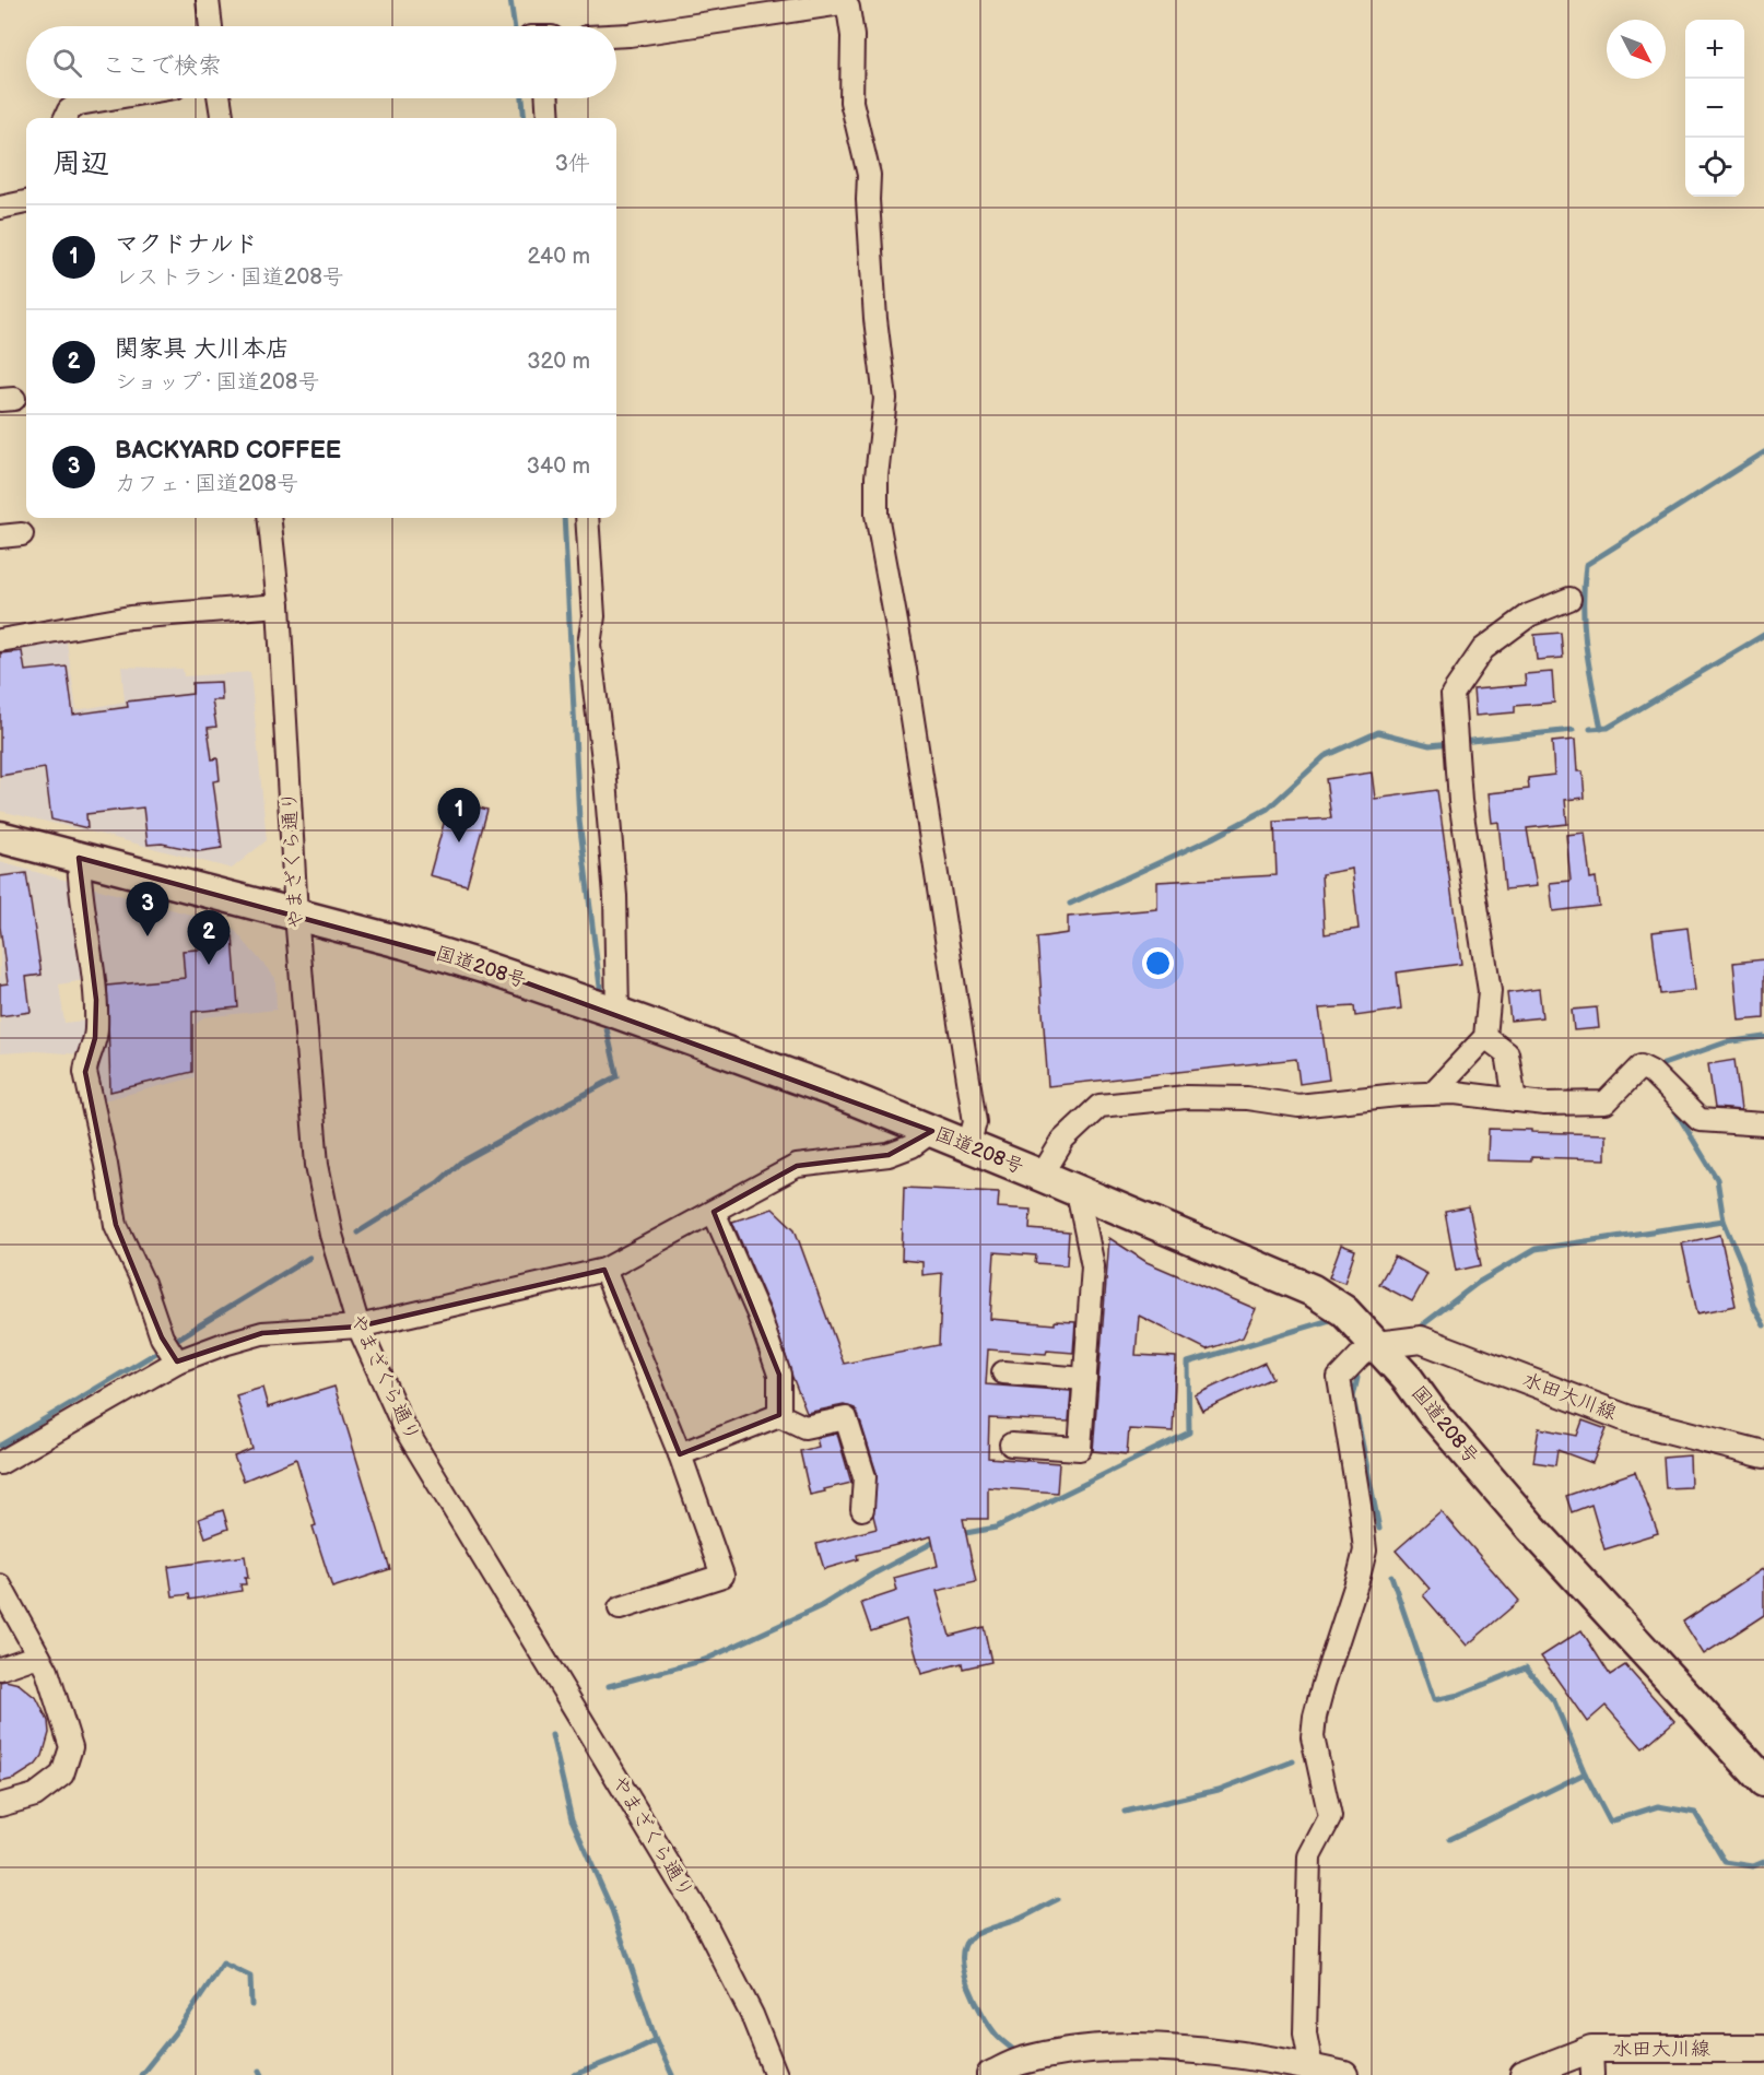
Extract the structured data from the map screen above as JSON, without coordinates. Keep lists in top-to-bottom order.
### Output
{
  "streets": {
    "highway": ["国道208号"],
    "main road": ["水田大川線"],
    "street": ["やまざくら通り"]
  },
  "crossings": [
    ["やまざくら通り", "国道208号"],
    ["国道208号", "水田大川線"]
  ],
  "north": "bottom right",
  "page": {
    "map_buttons": ["+", "−"],
    "search": "ここで検索",
    "heading": ["周辺", "3件"],
    "list": [
      {
        "mark": "1",
        "name": "マクドナルド",
        "note": "レストラン · 国道208号",
        "value": "240 m"
      },
      {
        "mark": "2",
        "name": "関家具 大川本店",
        "note": "ショップ · 国道208号",
        "value": "320 m"
      },
      {
        "mark": "3",
        "name": "BACKYARD COFFEE",
        "note": "カフェ · 国道208号",
        "value": "340 m"
      }
    ],
    "pins": ["1", "3", "2"]
  }
}
